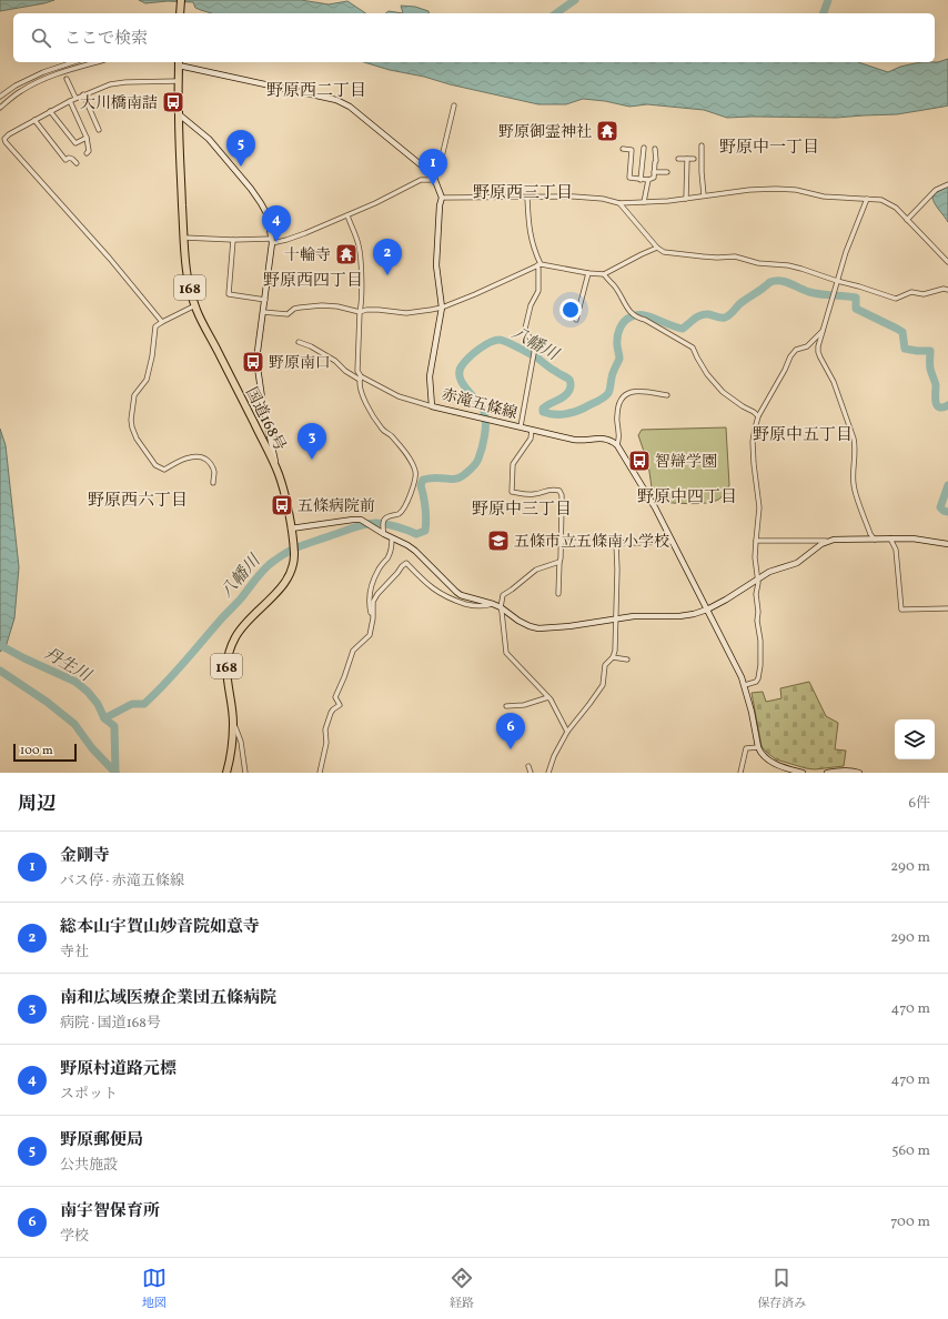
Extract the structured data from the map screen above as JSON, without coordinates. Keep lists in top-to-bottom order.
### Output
{
  "streets": {
    "highway": ["168", "国道168号"],
    "main road": ["赤滝五條線"]
  },
  "districts": [
    "野原西二丁目",
    "野原中一丁目",
    "野原西三丁目",
    "野原西四丁目",
    "野原中五丁目",
    "野原中四丁目",
    "野原西六丁目",
    "野原中三丁目"
  ],
  "water": ["八幡川", "丹生川"],
  "places": {
    "bus stop": [
      "大川橋南詰",
      "野原南口",
      "智辯学園",
      "五條病院前"
    ],
    "temple": ["野原御霊神社", "十輪寺"],
    "school or university": ["五條市立五條南小学校"]
  },
  "scale_bar": "100 m",
  "page": {
    "search": "ここで検索",
    "pins": [
      "5",
      "1",
      "4",
      "2",
      "3",
      "6"
    ],
    "scale": "100 m",
    "heading": ["周辺", "6件"],
    "list": [
      {
        "mark": "1",
        "name": "金剛寺",
        "note": "バス停 · 赤滝五條線",
        "value": "290 m"
      },
      {
        "mark": "2",
        "name": "総本山宇賀山妙音院如意寺",
        "note": "寺社",
        "value": "290 m"
      },
      {
        "mark": "3",
        "name": "南和広域医療企業団五條病院",
        "note": "病院 · 国道168号",
        "value": "470 m"
      },
      {
        "mark": "4",
        "name": "野原村道路元標",
        "note": "スポット",
        "value": "470 m"
      },
      {
        "mark": "5",
        "name": "野原郵便局",
        "note": "公共施設",
        "value": "560 m"
      },
      {
        "mark": "6",
        "name": "南宇智保育所",
        "note": "学校",
        "value": "700 m"
      }
    ],
    "nav": ["地図", "経路", "保存済み"]
  }
}
